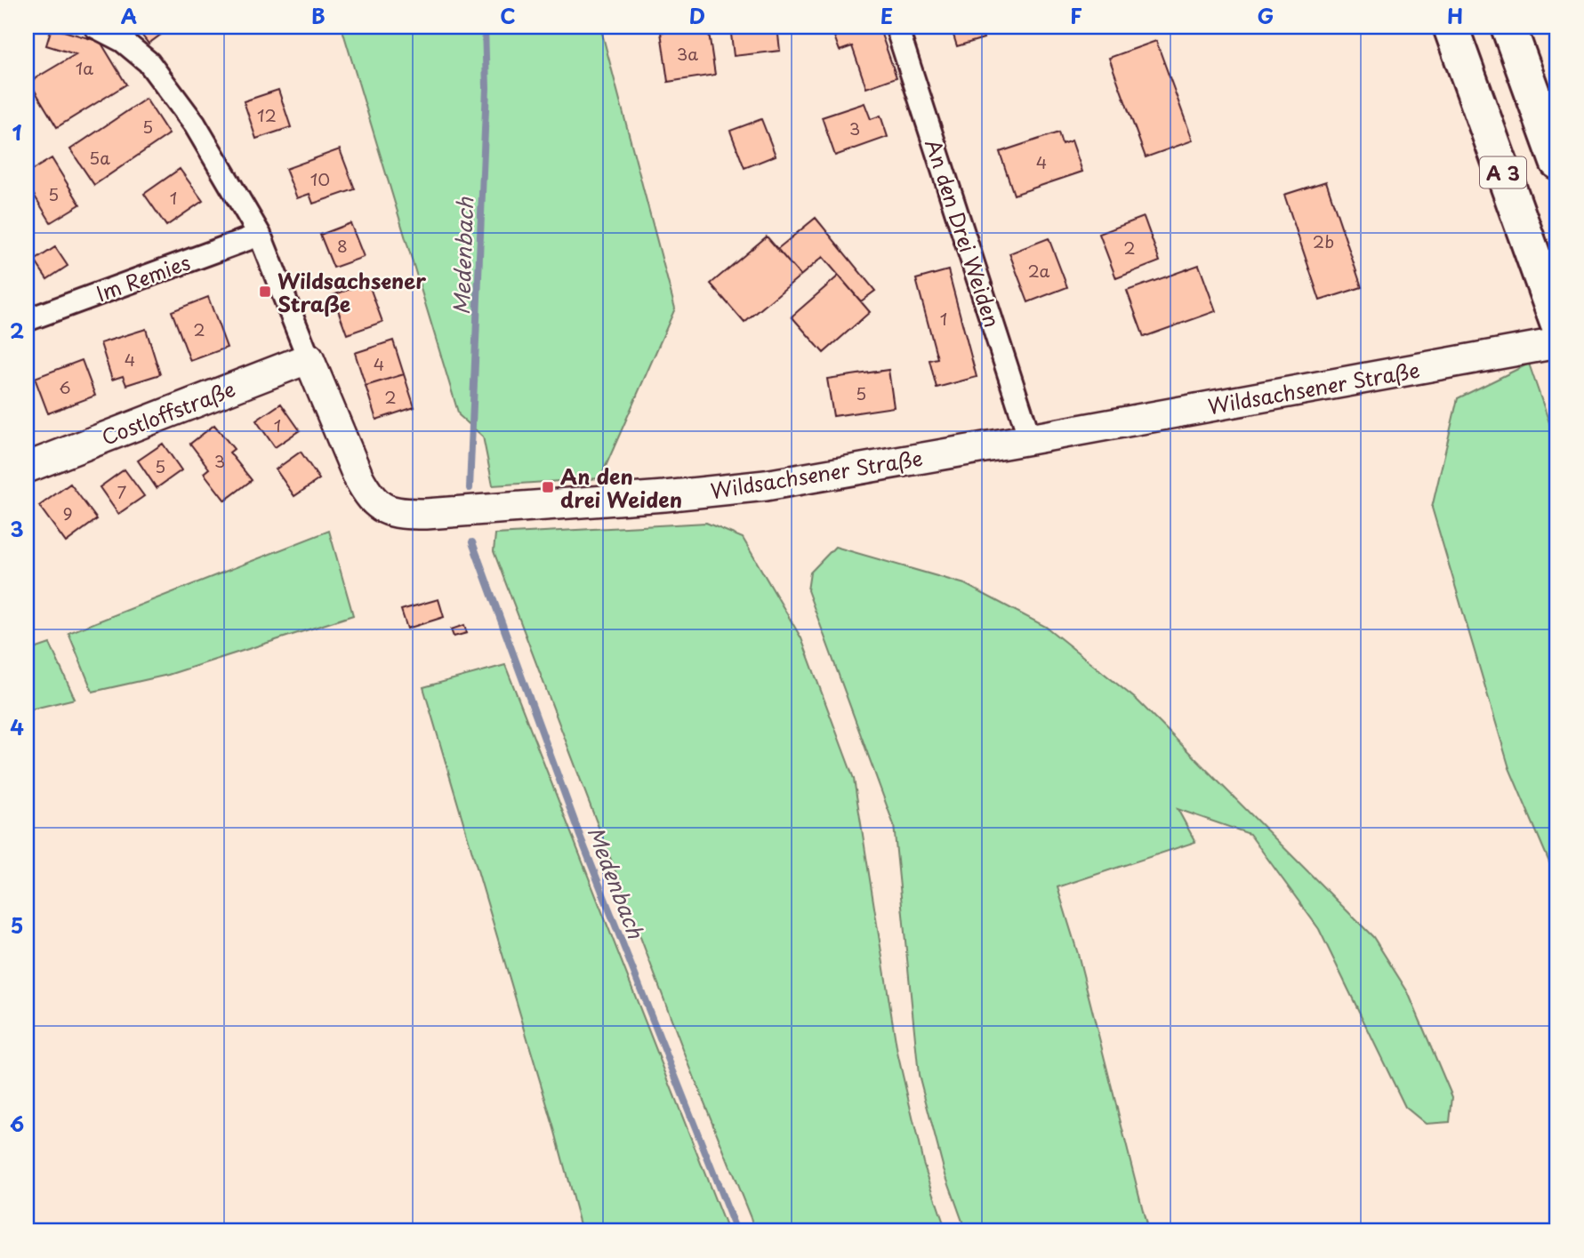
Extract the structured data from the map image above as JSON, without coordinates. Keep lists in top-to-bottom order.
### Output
{
  "streets": {
    "highway": ["A 3"],
    "main road": ["Wildsachsener Straße", "Costloffstraße"],
    "street": ["An den Drei Weiden", "Im Remies"]
  },
  "crossings": [
    ["A 3", "Wildsachsener Straße"],
    ["An den Drei Weiden", "Wildsachsener Straße"],
    ["Im Remies", "Wildsachsener Straße"],
    ["Wildsachsener Straße", "Costloffstraße"]
  ],
  "water": ["Medenbach"],
  "places": {
    "transit": ["Wildsachsener Straße", "An den drei Weiden"]
  },
  "house_numbers": [
    "3a",
    "1a",
    "12",
    "5",
    "3",
    "5a",
    "4",
    "10",
    "5",
    "1",
    "2b",
    "8",
    "2",
    "2a",
    "1",
    "2",
    "4",
    "4",
    "6",
    "5",
    "2",
    "1",
    "3",
    "5",
    "7",
    "9"
  ],
  "grid": {
    "columns": [
      "A",
      "B",
      "C",
      "D",
      "E",
      "F",
      "G",
      "H"
    ],
    "rows": [
      "1",
      "2",
      "3",
      "4",
      "5",
      "6"
    ]
  }
}
